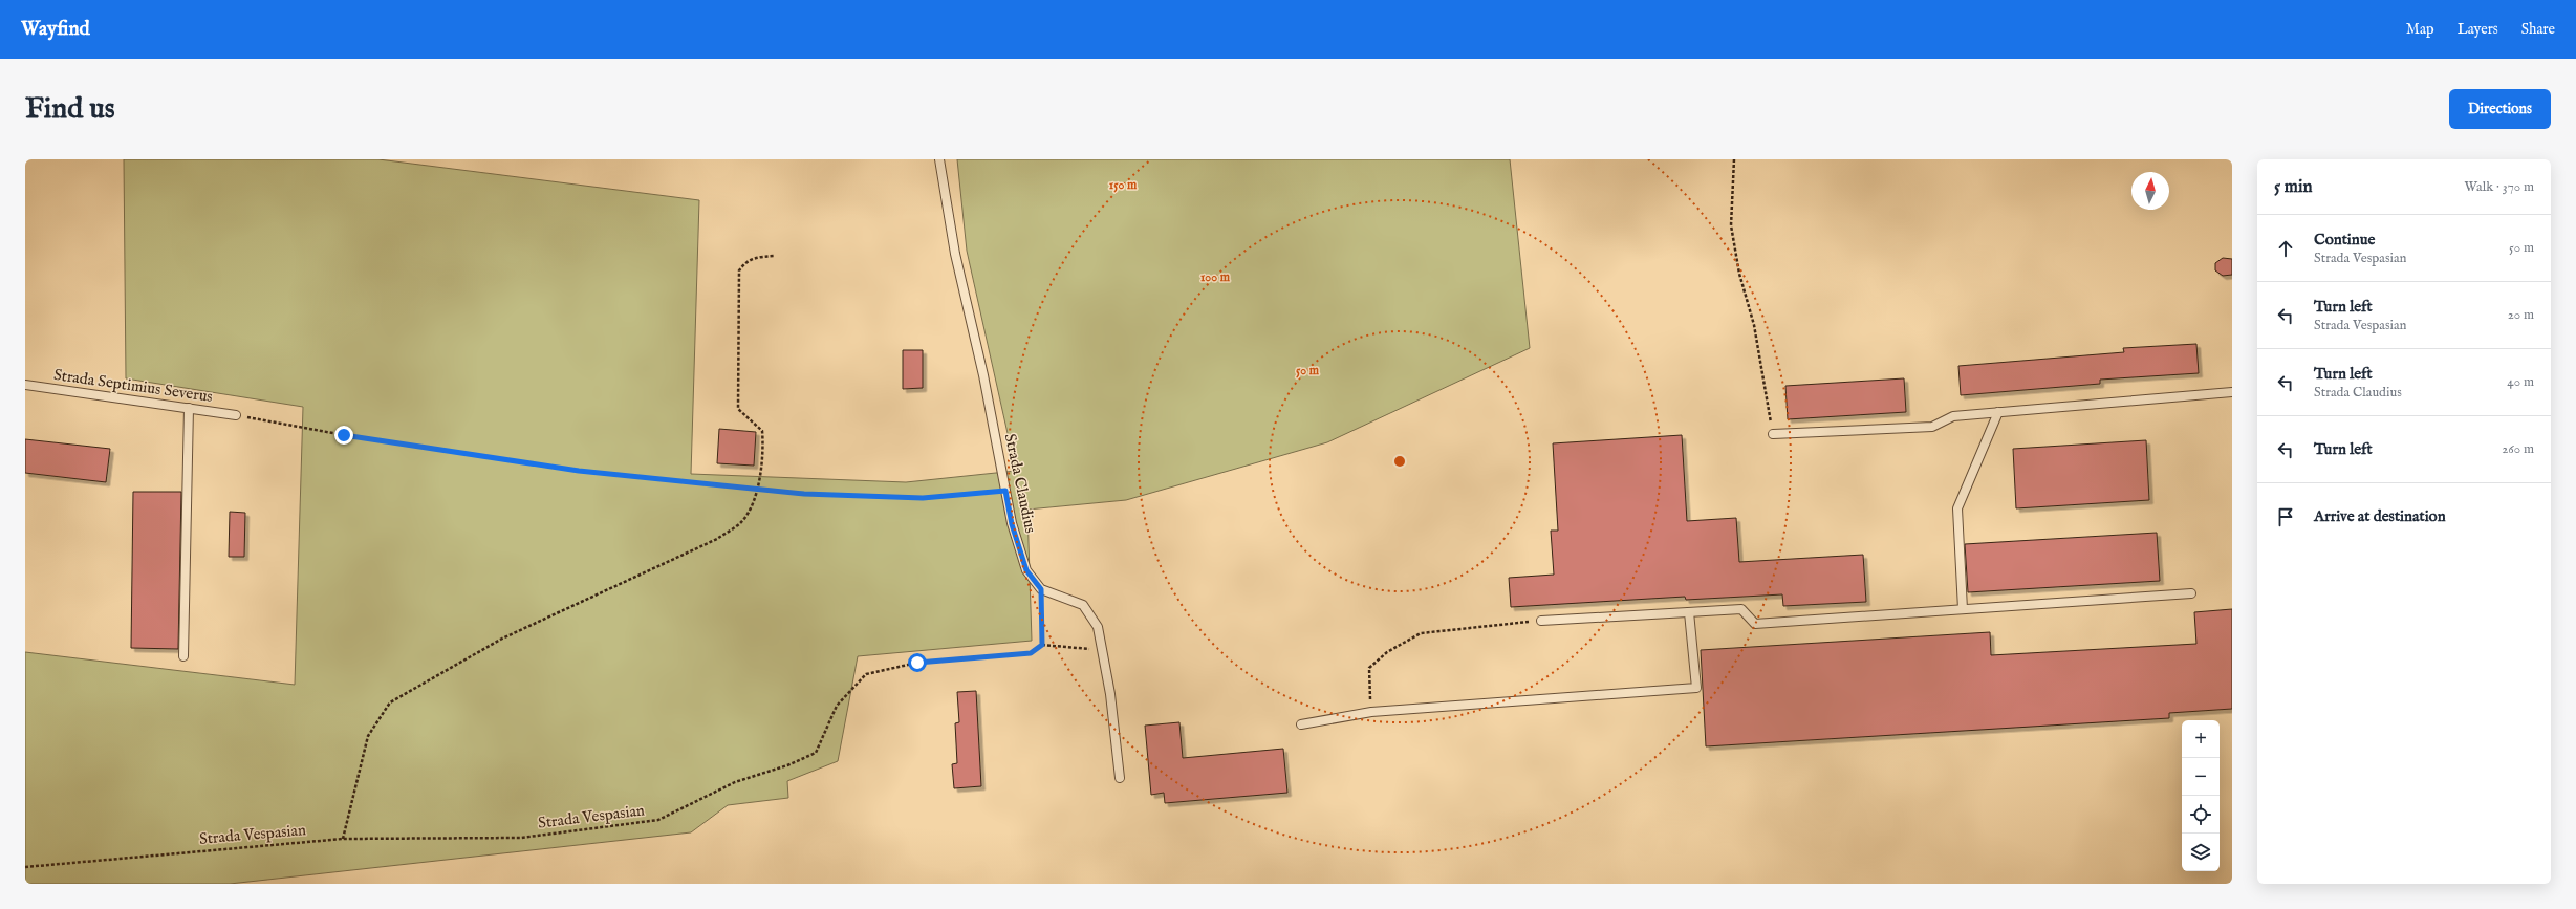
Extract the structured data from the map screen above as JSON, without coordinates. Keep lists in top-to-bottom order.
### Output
{
  "streets": {
    "lane": ["Strada Septimius Severus", "Strada Claudius"],
    "path": ["Strada Vespasian"]
  },
  "north": "top",
  "page": {
    "header": "Wayfind",
    "nav": ["Map", "Layers", "Share"],
    "buttons": "Directions",
    "title": "Find us",
    "heading": ["5 min", "Walk · 370 m"],
    "list": [
      ["Continue", "Strada Vespasian", "50 m"],
      ["Turn left", "Strada Vespasian", "20 m"],
      ["Turn left", "Strada Claudius", "40 m"],
      ["Turn left", "260 m"],
      "Arrive at destination"
    ],
    "map_buttons": ["+", "−"]
  },
  "rings": ["150 m", "100 m", "50 m"]
}
